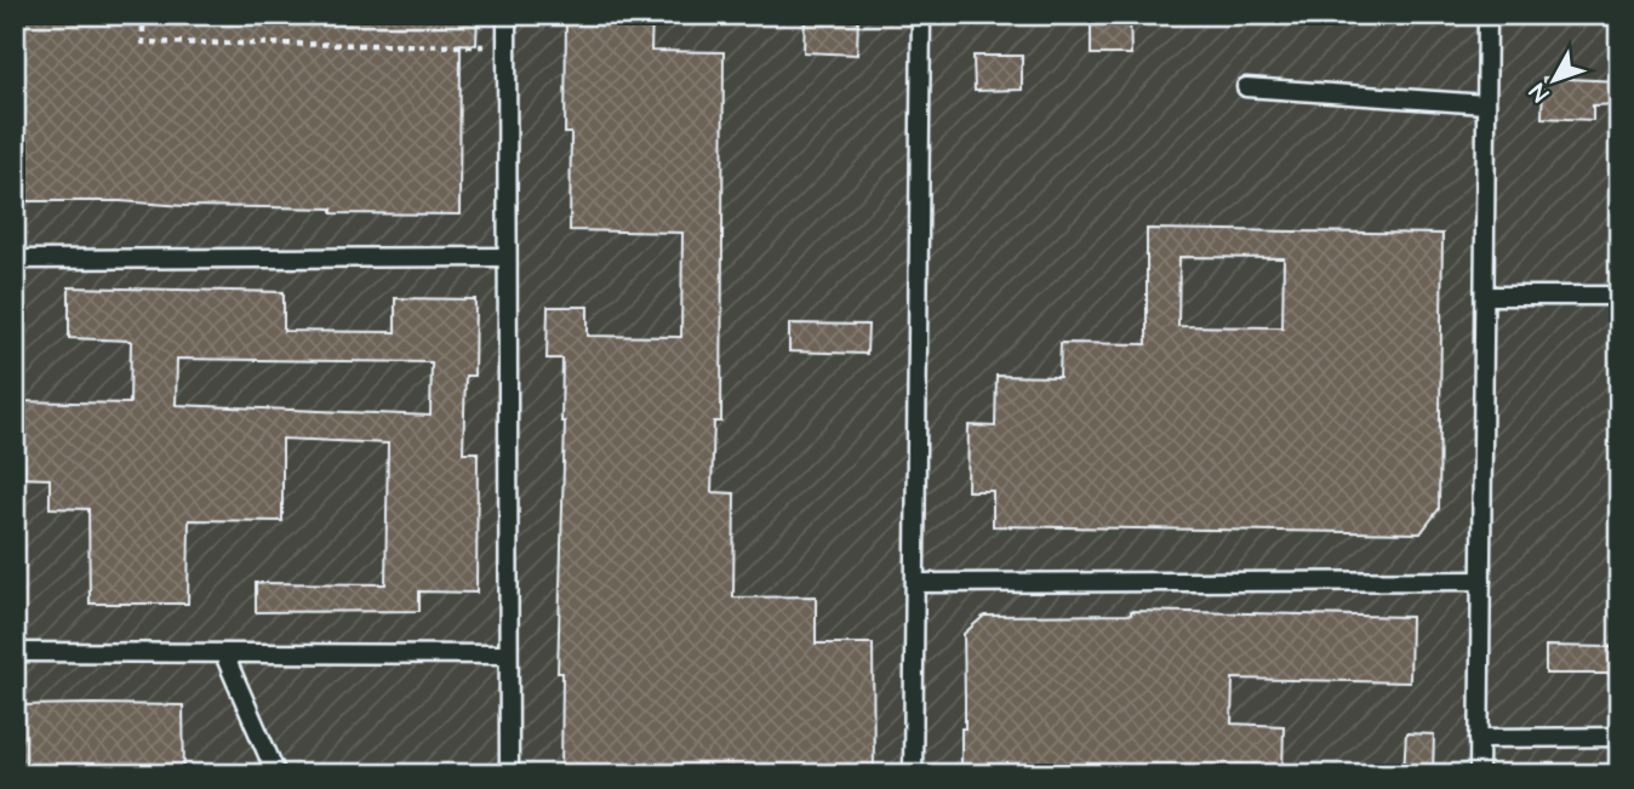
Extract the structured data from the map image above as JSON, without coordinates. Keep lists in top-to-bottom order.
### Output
{
  "north": "bottom left"
}
